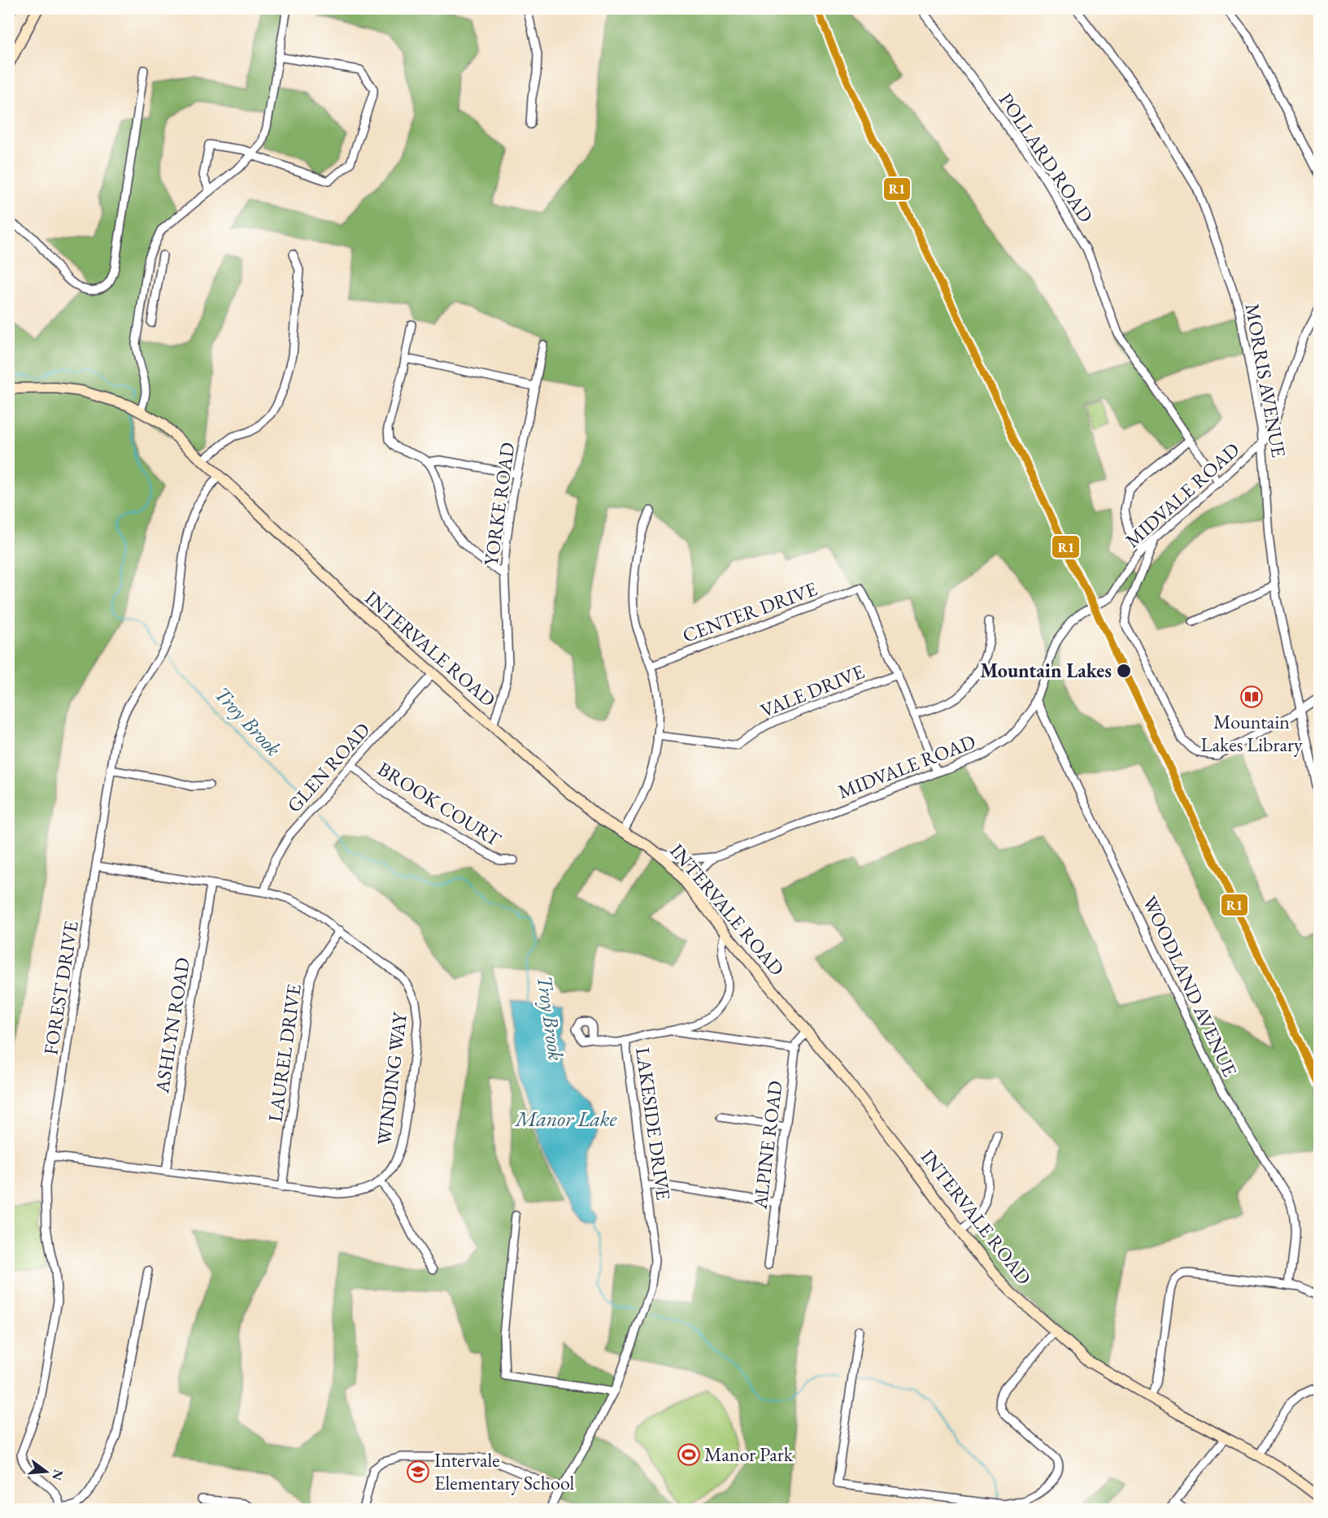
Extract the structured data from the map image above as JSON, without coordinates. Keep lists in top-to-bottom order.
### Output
{
  "streets": {
    "street": [
      "POLLARD ROAD",
      "MORRIS AVENUE",
      "MIDVALE ROAD",
      "YORKE ROAD",
      "CENTER DRIVE",
      "INTERVALE ROAD",
      "VALE DRIVE",
      "GLEN ROAD",
      "BROOK COURT",
      "WOODLAND AVENUE",
      "FOREST DRIVE",
      "ASHLYN ROAD",
      "LAUREL DRIVE",
      "WINDING WAY",
      "LAKESIDE DRIVE",
      "ALPINE ROAD"
    ]
  },
  "crossings": [
    ["POLLARD ROAD", "MIDVALE ROAD"],
    ["MORRIS AVENUE", "MIDVALE ROAD"],
    ["MIDVALE ROAD", "INTERVALE ROAD"],
    ["MIDVALE ROAD", "WOODLAND AVENUE"],
    ["YORKE ROAD", "INTERVALE ROAD"],
    ["CENTER DRIVE", "VALE DRIVE"],
    ["INTERVALE ROAD", "GLEN ROAD"],
    ["INTERVALE ROAD", "FOREST DRIVE"],
    ["INTERVALE ROAD", "LAKESIDE DRIVE"],
    ["INTERVALE ROAD", "ALPINE ROAD"],
    ["GLEN ROAD", "BROOK COURT"],
    ["GLEN ROAD", "WINDING WAY"],
    ["FOREST DRIVE", "WINDING WAY"],
    ["ASHLYN ROAD", "WINDING WAY"],
    ["LAUREL DRIVE", "WINDING WAY"]
  ],
  "water": ["Troy Brook", "Manor Lake"],
  "places": {
    "other": ["Mountain Lakes"],
    "library": ["Mountain Lakes Library"],
    "sports": ["Manor Park"],
    "school or university": ["Intervale Elementary School"]
  },
  "lines": ["transit line R1"],
  "north": "right"
}
